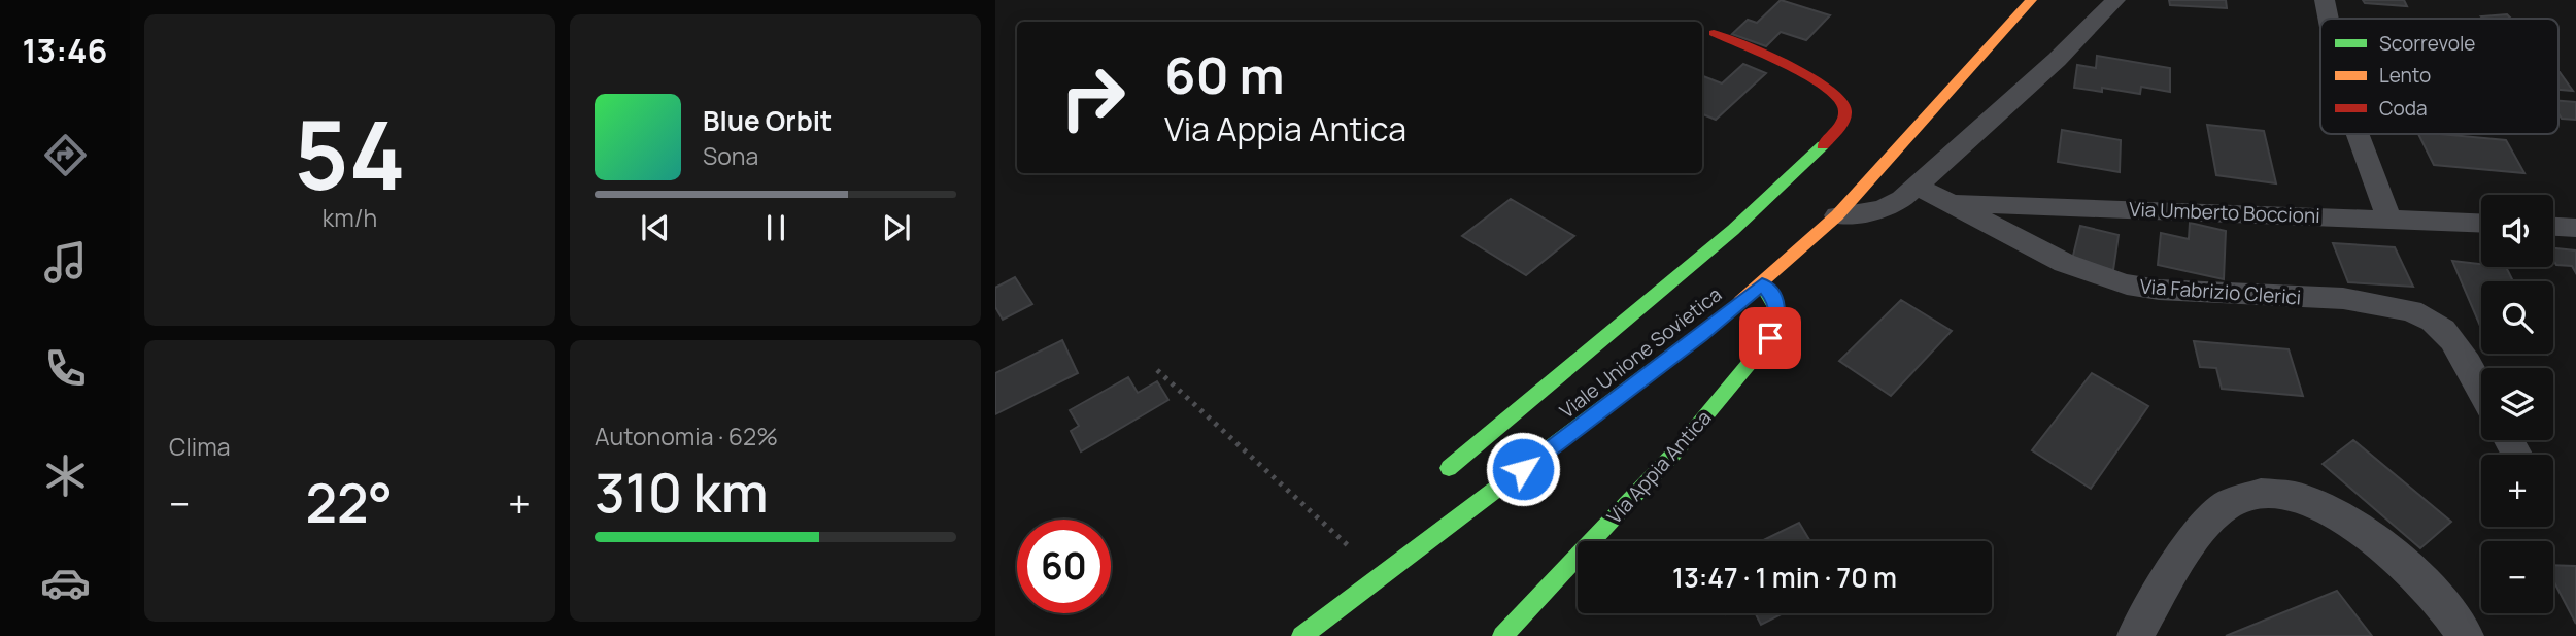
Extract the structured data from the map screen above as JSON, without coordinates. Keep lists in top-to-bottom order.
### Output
{
  "streets": {
    "street": [
      "Via Umberto Boccioni",
      "Via Fabrizio Clerici",
      "Viale Unione Sovietica",
      "Via Appia Antica"
    ]
  },
  "crossings": [
    ["Via Umberto Boccioni", "Via Fabrizio Clerici"],
    ["Viale Unione Sovietica", "Via Appia Antica"]
  ],
  "legend": ["Scorrevole", "Lento", "Coda"],
  "page": {
    "tabs": "13:46",
    "tile": [
      ["54", "km/h"],
      "Clima",
      ["Autonomia · 62%", "310 km"]
    ],
    "turn": ["60 m", "Via Appia Antica"],
    "song": ["Blue Orbit", "Sona"],
    "map_buttons": ["+", "−"],
    "heat": ["−", "22°", "+"],
    "limit": "60",
    "trip": "13:47 · 1 min · 70 m"
  }
}
